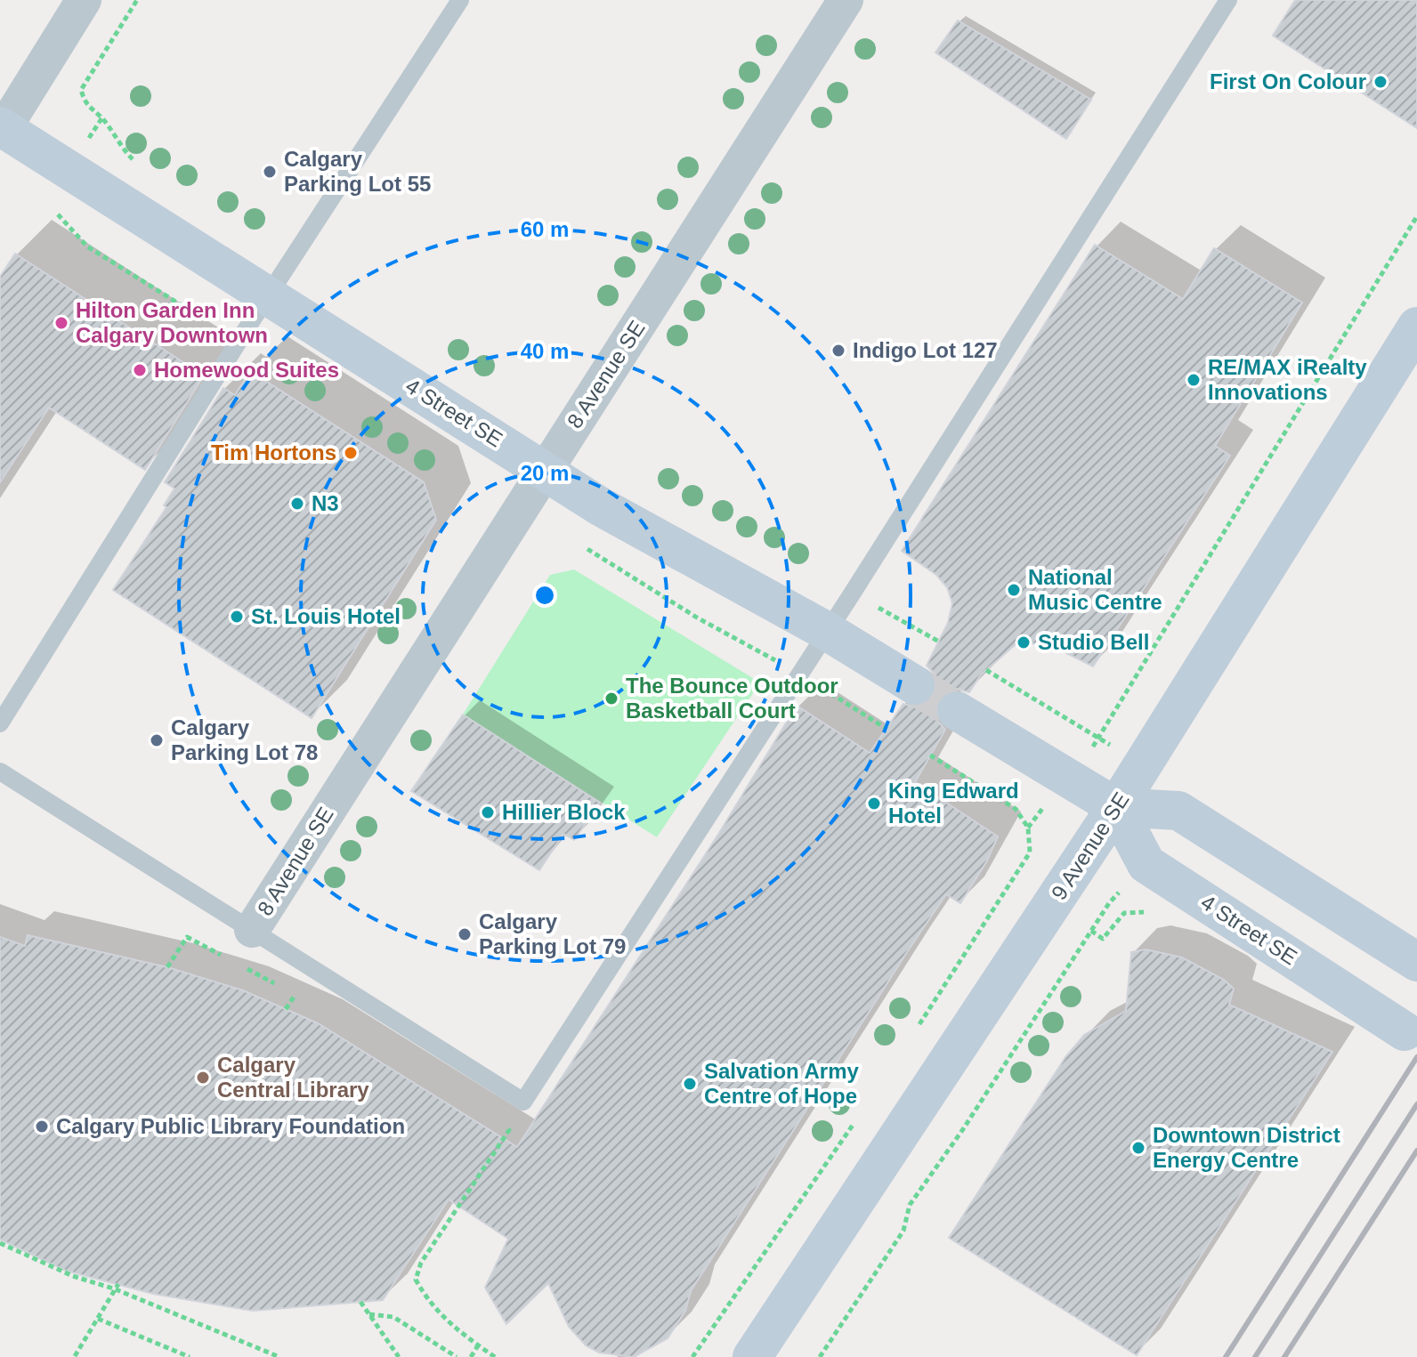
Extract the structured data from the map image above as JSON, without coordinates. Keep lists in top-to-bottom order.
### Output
{
  "streets": {
    "main road": ["4 Street SE", "9 Avenue SE"],
    "street": ["8 Avenue SE"]
  },
  "crossings": [
    ["8 Avenue SE", "4 Street SE"],
    ["4 Street SE", "9 Avenue SE"]
  ],
  "places": [
    "First On Colour",
    "Calgary Parking Lot 55",
    "Hilton Garden Inn Calgary Downtown",
    "Indigo Lot 127",
    "Homewood Suites",
    "RE/MAX iRealty Innovations",
    "Tim Hortons",
    "N3",
    "National Music Centre",
    "St. Louis Hotel",
    "Studio Bell",
    "The Bounce Outdoor Basketball Court",
    "Calgary Parking Lot 78",
    "King Edward Hotel",
    "Hillier Block",
    "Calgary Parking Lot 79",
    "Calgary Central Library",
    "Salvation Army Centre of Hope",
    "Calgary Public Library Foundation",
    "Downtown District Energy Centre"
  ],
  "rings": ["60 m", "40 m", "20 m"]
}
